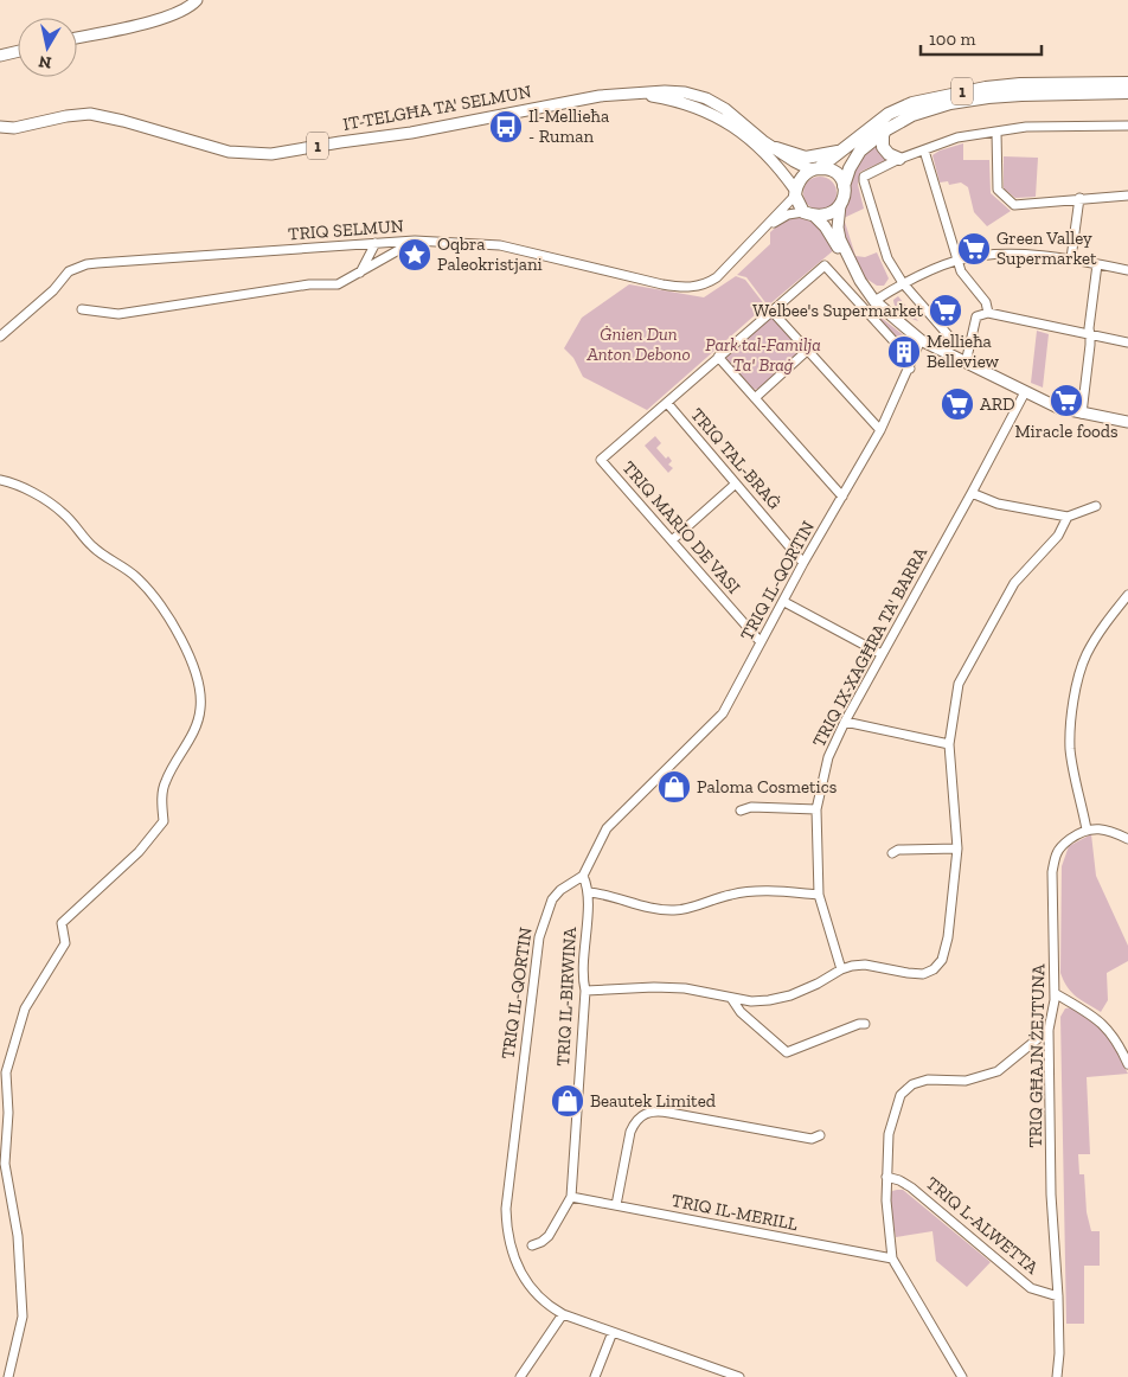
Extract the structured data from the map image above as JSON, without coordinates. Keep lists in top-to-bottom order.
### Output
{
  "streets": {
    "highway": ["1"],
    "main road": ["IT-TELGĦA TA' SELMUN"],
    "street": [
      "TRIQ SELMUN",
      "TRIQ TAL-BRAĠ",
      "TRIQ MARIO DE VASI",
      "TRIQ IL-QORTIN",
      "TRIQ IX-XAGĦRA TA' BARRA",
      "TRIQ IL-BIRWINA",
      "TRIQ GĦAJN ŻEJTUNA",
      "TRIQ IL-MERILL",
      "TRIQ L-ALWETTA"
    ]
  },
  "crossings": [
    ["1", "IT-TELGĦA TA' SELMUN"],
    ["1", "TRIQ SELMUN"],
    ["IT-TELGĦA TA' SELMUN", "TRIQ SELMUN"],
    ["TRIQ TAL-BRAĠ", "TRIQ MARIO DE VASI"],
    ["TRIQ TAL-BRAĠ", "TRIQ IL-QORTIN"],
    ["TRIQ MARIO DE VASI", "TRIQ IL-QORTIN"],
    ["TRIQ IL-QORTIN", "TRIQ IL-BIRWINA"],
    ["TRIQ IL-BIRWINA", "TRIQ IL-MERILL"],
    ["TRIQ GĦAJN ŻEJTUNA", "TRIQ L-ALWETTA"]
  ],
  "parks": ["Ġnien Dun Anton Debono", "Park tal-Familja Ta' Braġ"],
  "places": {
    "bus stop": ["Il-Mellieħa - Ruman"],
    "supermarket": [
      "Green Valley Supermarket",
      "Welbee's Supermarket",
      "Miracle foods",
      "ARD"
    ],
    "place": ["Oqbra Paleokristjani"],
    "building": ["Mellieħa Belleview"],
    "shop": ["Paloma Cosmetics", "Beautek Limited"]
  },
  "scale_bar": "100 m",
  "north": "bottom"
}
